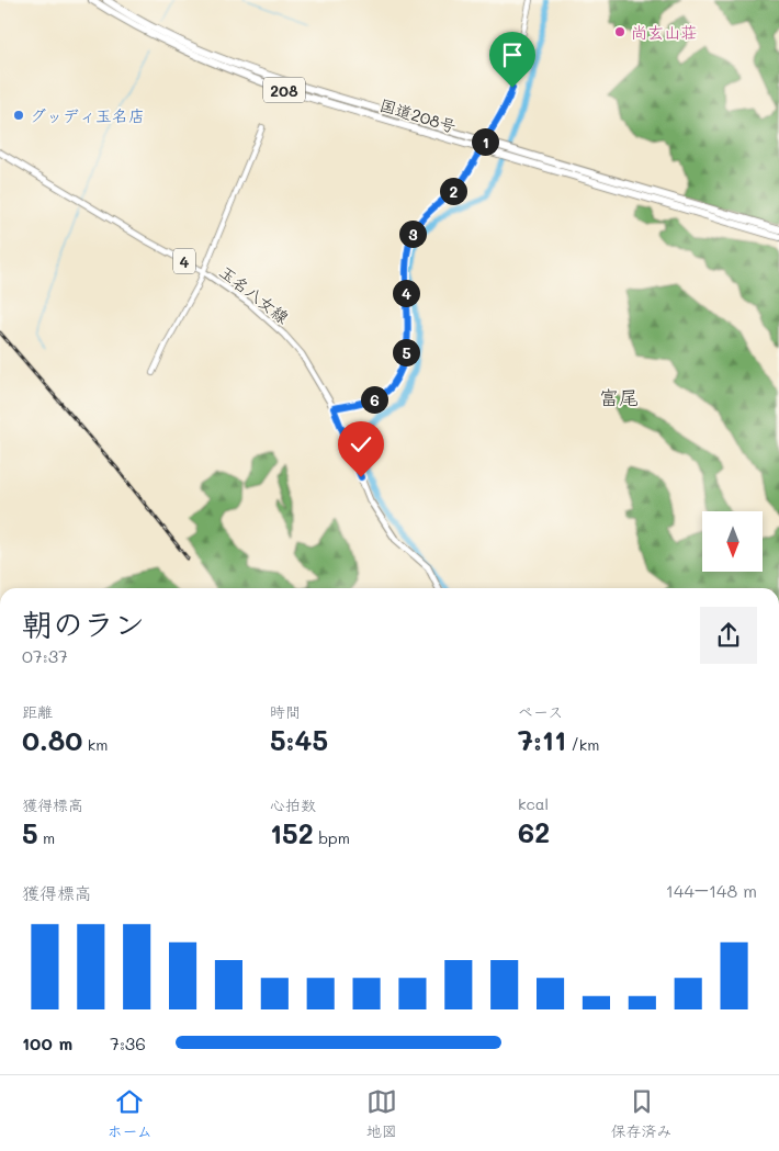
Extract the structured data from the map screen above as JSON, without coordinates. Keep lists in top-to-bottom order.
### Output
{
  "streets": {
    "highway": ["208", "国道208号"],
    "main road": ["4", "玉名八女線"]
  },
  "districts": ["富尾"],
  "places": ["尚玄山荘", "グッディ玉名店"],
  "north": "bottom",
  "page": {
    "pins": [
      "1",
      "2",
      "3",
      "4",
      "5",
      "6"
    ],
    "heading": ["朝のラン", "07:37"],
    "stats": [
      ["距離", "0.80 km"],
      ["時間", "5:45"],
      ["ペース", "7:11 /km"],
      ["獲得標高", "5 m"],
      ["心拍数", "152 bpm"],
      ["kcal", "62"]
    ],
    "chart": ["獲得標高", "144–148 m"],
    "list": [
      {
        "name": "100 m",
        "note": "7:36"
      }
    ],
    "tabs": ["ホーム", "地図", "保存済み"]
  }
}
